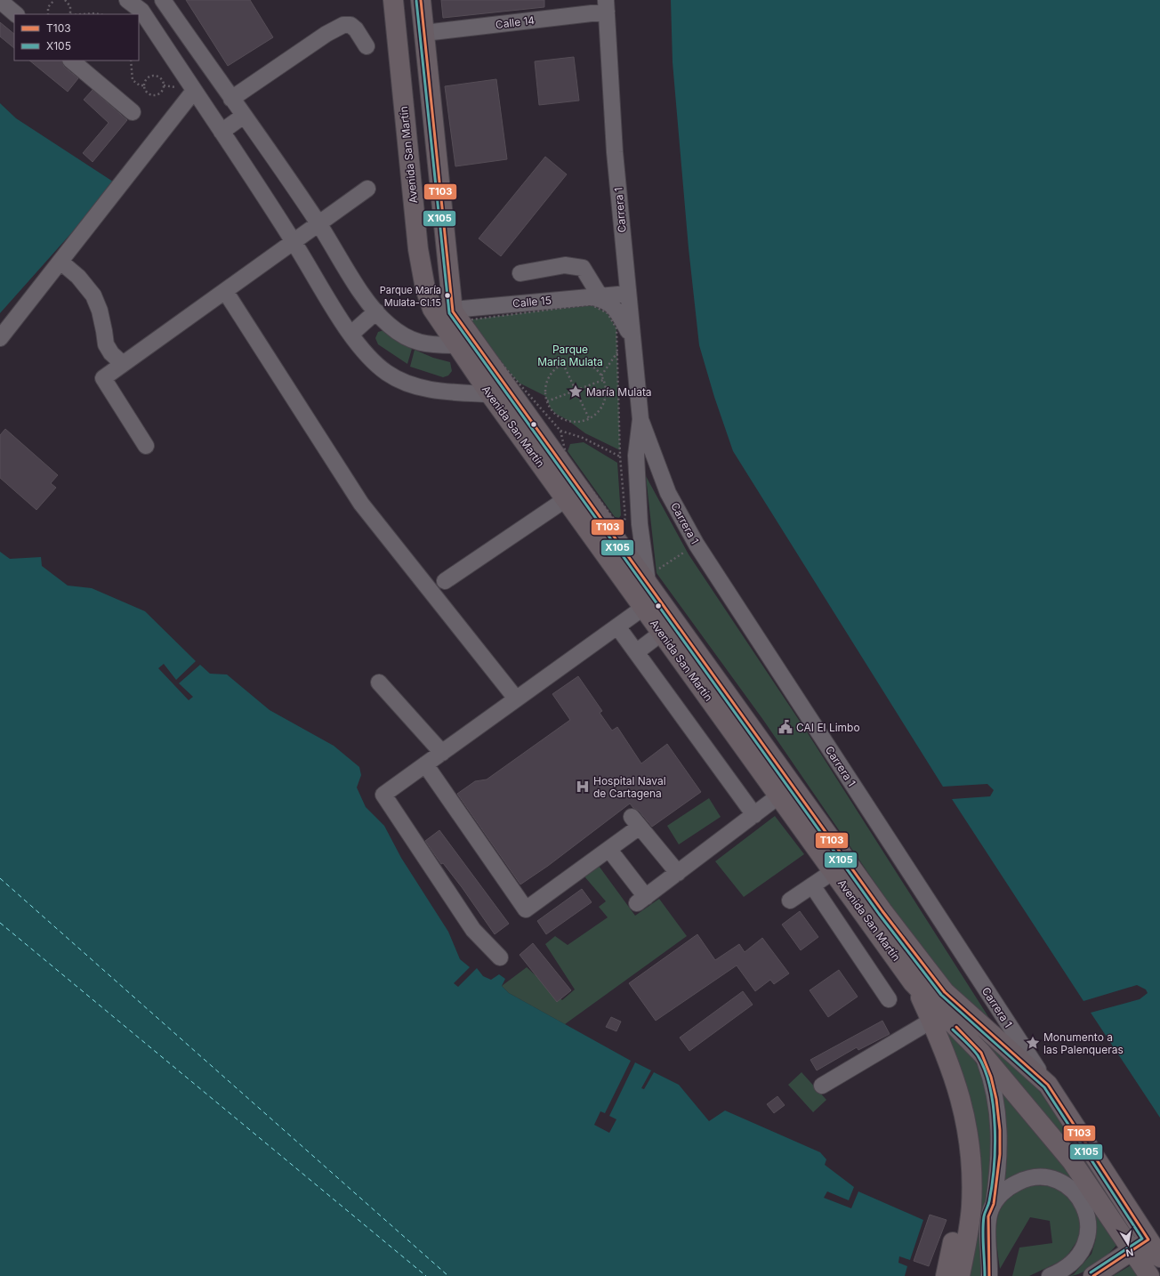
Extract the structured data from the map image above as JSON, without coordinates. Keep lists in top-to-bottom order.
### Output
{
  "streets": {
    "main road": ["Avenida San Martín"],
    "street": ["Calle 14", "Carrera 1", "Calle 15"]
  },
  "crossings": [
    ["Calle 14", "Avenida San Martín"],
    ["Calle 14", "Carrera 1"],
    ["Avenida San Martín", "Carrera 1"],
    ["Avenida San Martín", "Calle 15"],
    ["Carrera 1", "Calle 15"]
  ],
  "parks": ["Parque Maria Mulata"],
  "places": {
    "other": ["Parque María Mulata-Cl.15"],
    "place": ["María Mulata", "Monumento a las Palenqueras"],
    "public building": ["CAI El Limbo"],
    "hospital": ["Hospital Naval de Cartagena"]
  },
  "lines": ["transit line T103", "transit line X105"],
  "legend": ["T103", "X105"],
  "north": "bottom"
}
